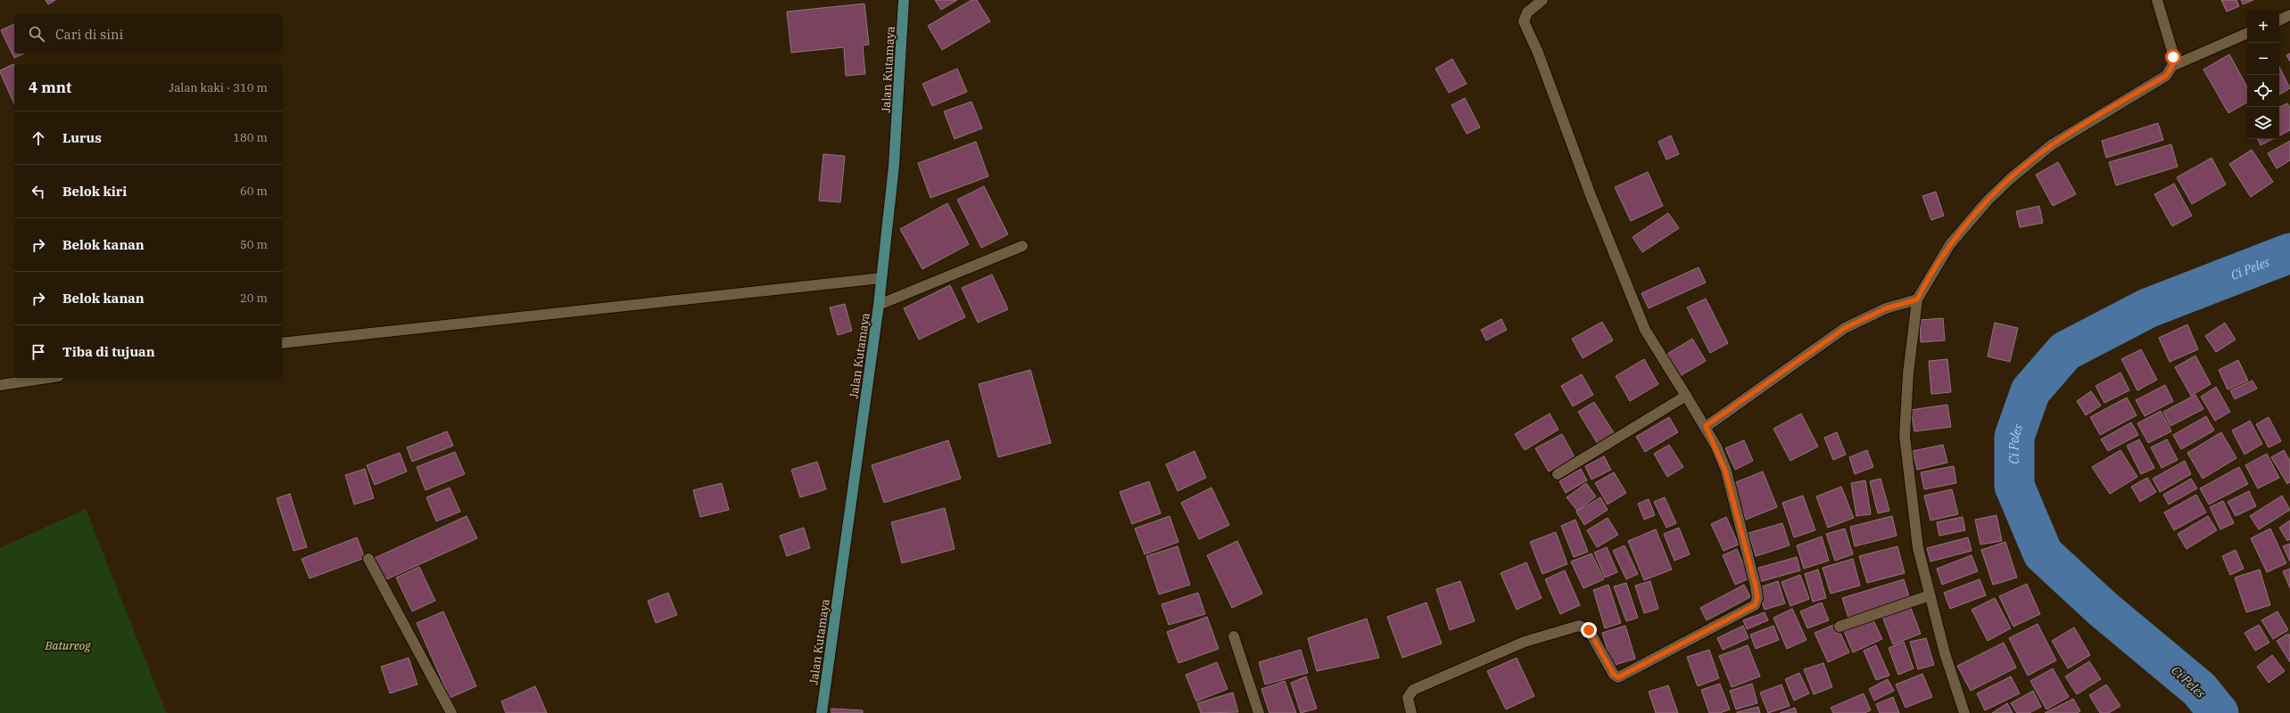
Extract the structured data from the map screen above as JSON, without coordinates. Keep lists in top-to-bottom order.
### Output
{
  "streets": {
    "main road": ["Jalan Kutamaya"]
  },
  "water": ["Ci Peles"],
  "parks": ["Batureog"],
  "page": {
    "map_buttons": ["+", "−"],
    "search": "Cari di sini",
    "heading": ["4 mnt", "Jalan kaki · 310 m"],
    "list": [
      ["Lurus", "180 m"],
      ["Belok kiri", "60 m"],
      ["Belok kanan", "50 m"],
      ["Belok kanan", "20 m"],
      "Tiba di tujuan"
    ]
  }
}
